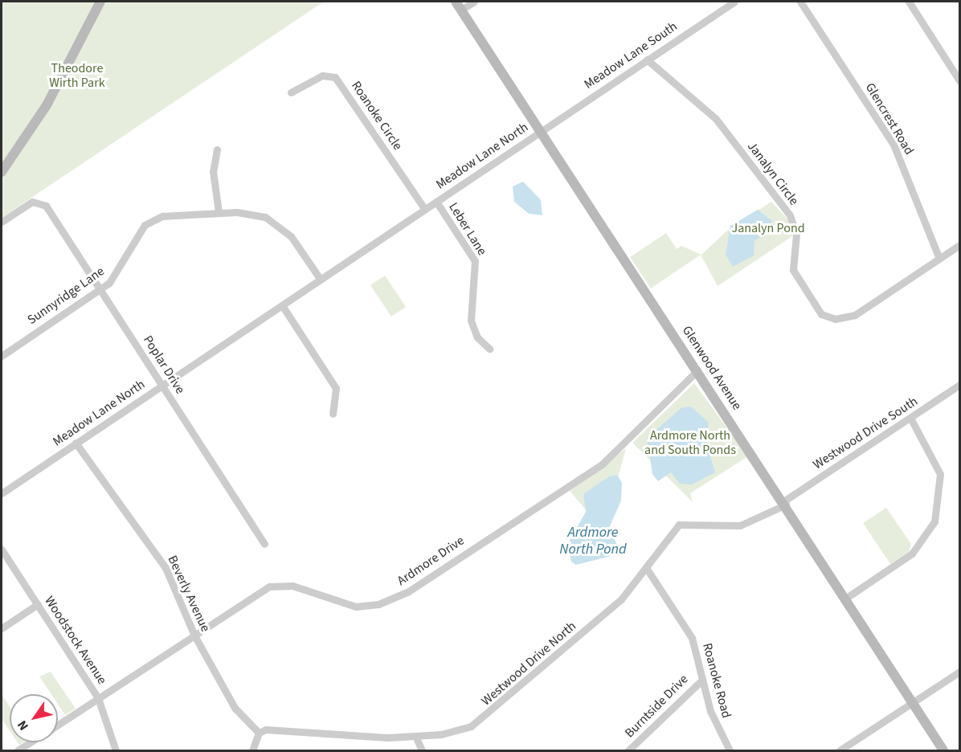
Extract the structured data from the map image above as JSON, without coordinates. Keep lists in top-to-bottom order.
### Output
{
  "streets": {
    "street": [
      "Meadow Lane South",
      "Roanoke Circle",
      "Glencrest Road",
      "Meadow Lane North",
      "Janalyn Circle",
      "Leber Lane",
      "Sunnyridge Lane",
      "Poplar Drive",
      "Glenwood Avenue",
      "Westwood Drive South",
      "Ardmore Drive",
      "Beverly Avenue",
      "Woodstock Avenue",
      "Westwood Drive North",
      "Roanoke Road",
      "Burntside Drive"
    ]
  },
  "crossings": [
    ["Meadow Lane South", "Meadow Lane North"],
    ["Meadow Lane South", "Janalyn Circle"],
    ["Meadow Lane South", "Glenwood Avenue"],
    ["Roanoke Circle", "Meadow Lane North"],
    ["Glencrest Road", "Janalyn Circle"],
    ["Meadow Lane North", "Leber Lane"],
    ["Meadow Lane North", "Sunnyridge Lane"],
    ["Meadow Lane North", "Poplar Drive"],
    ["Meadow Lane North", "Glenwood Avenue"],
    ["Meadow Lane North", "Beverly Avenue"],
    ["Sunnyridge Lane", "Poplar Drive"],
    ["Glenwood Avenue", "Westwood Drive South"],
    ["Glenwood Avenue", "Ardmore Drive"],
    ["Glenwood Avenue", "Westwood Drive North"],
    ["Westwood Drive South", "Westwood Drive North"],
    ["Ardmore Drive", "Beverly Avenue"],
    ["Ardmore Drive", "Woodstock Avenue"],
    ["Beverly Avenue", "Westwood Drive North"],
    ["Westwood Drive North", "Roanoke Road"],
    ["Roanoke Road", "Burntside Drive"]
  ],
  "water": ["Ardmore North Pond"],
  "parks": ["Theodore Wirth Park", "Janalyn Pond", "Ardmore North and South Ponds"],
  "north": "bottom left"
}
